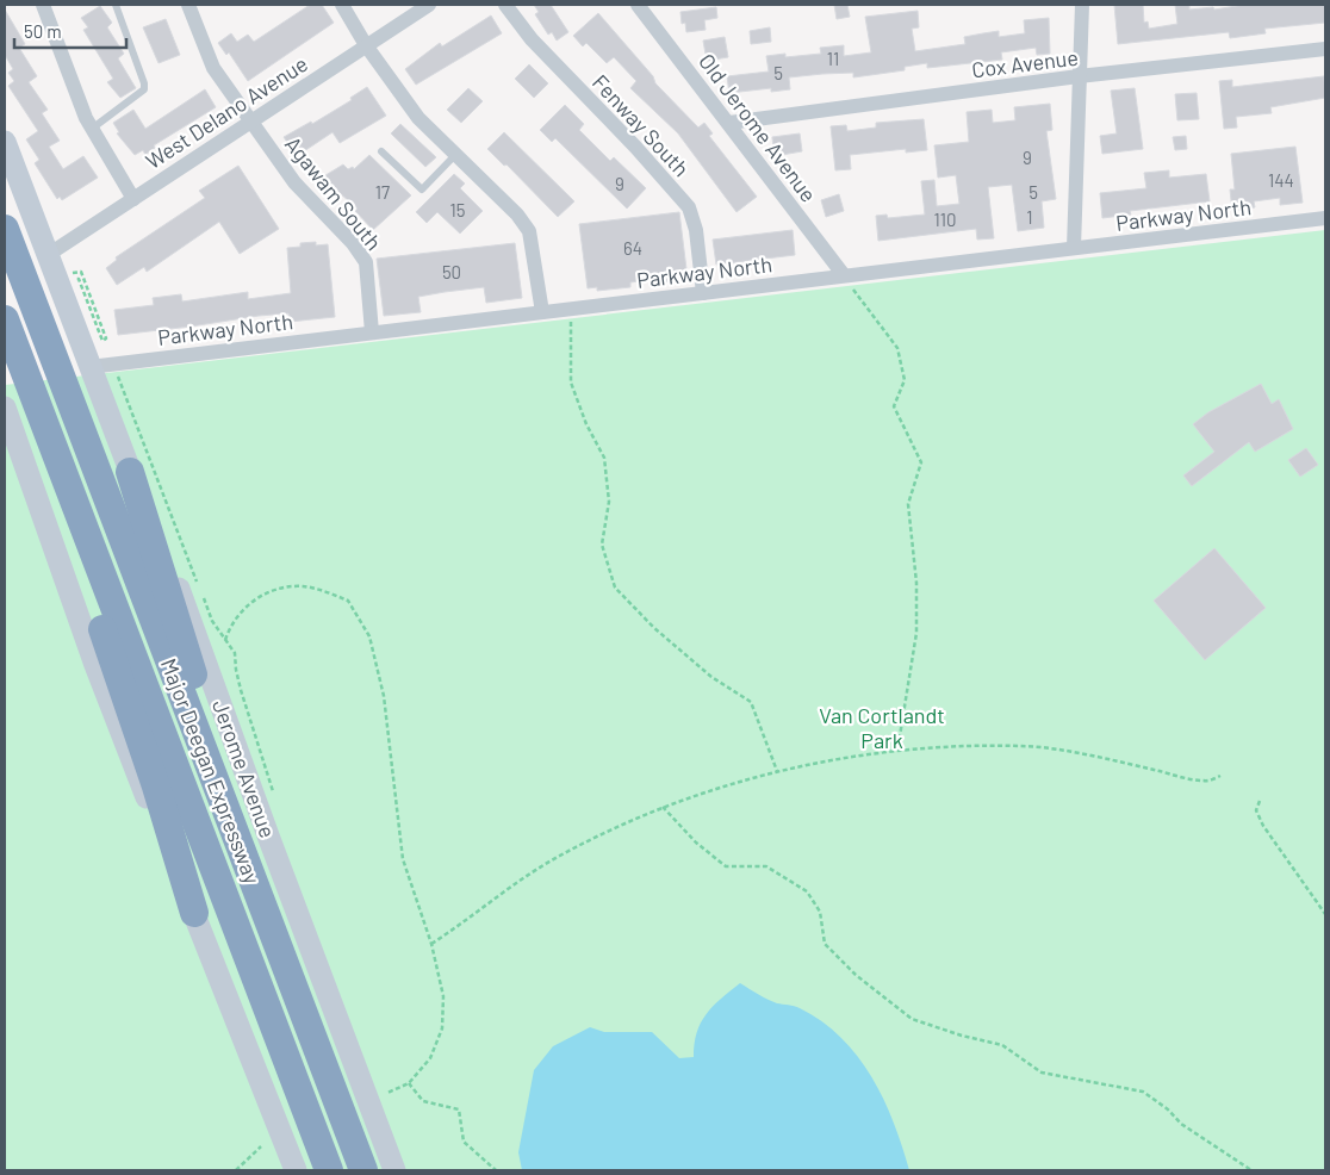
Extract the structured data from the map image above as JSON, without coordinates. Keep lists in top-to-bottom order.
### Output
{
  "streets": {
    "highway": ["Major Deegan Expressway"],
    "main road": ["Jerome Avenue"],
    "street": [
      "Cox Avenue",
      "West Delano Avenue",
      "Fenway South",
      "Old Jerome Avenue",
      "Agawam South",
      "Parkway North"
    ]
  },
  "crossings": [
    ["Cox Avenue", "Old Jerome Avenue"],
    ["West Delano Avenue", "Agawam South"],
    ["West Delano Avenue", "Jerome Avenue"],
    ["Fenway South", "Parkway North"],
    ["Old Jerome Avenue", "Parkway North"],
    ["Agawam South", "Parkway North"],
    ["Parkway North", "Jerome Avenue"]
  ],
  "parks": ["Van Cortlandt Park"],
  "house_numbers": [
    "11",
    "5",
    "9",
    "144",
    "9",
    "17",
    "5",
    "15",
    "1",
    "110",
    "64",
    "50"
  ],
  "scale_bar": "50 m"
}
